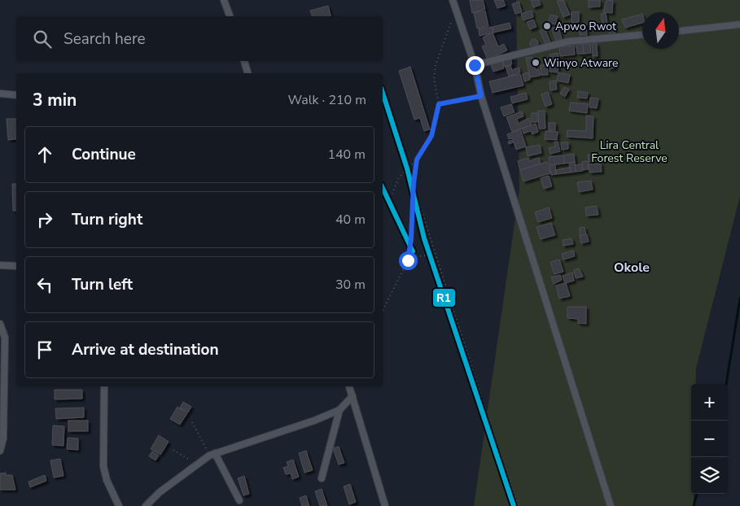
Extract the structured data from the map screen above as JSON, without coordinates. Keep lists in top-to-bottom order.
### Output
{
  "districts": ["Okole"],
  "parks": ["Lira Central Forest Reserve"],
  "places": ["Apwo Rwot", "Winyo Atware"],
  "lines": ["transit line R1"],
  "north": "top",
  "page": {
    "search": "Search here",
    "heading": ["3 min", "Walk · 210 m"],
    "list": [
      ["Continue", "140 m"],
      ["Turn right", "40 m"],
      ["Turn left", "30 m"],
      "Arrive at destination"
    ],
    "map_buttons": ["+", "−"]
  }
}
